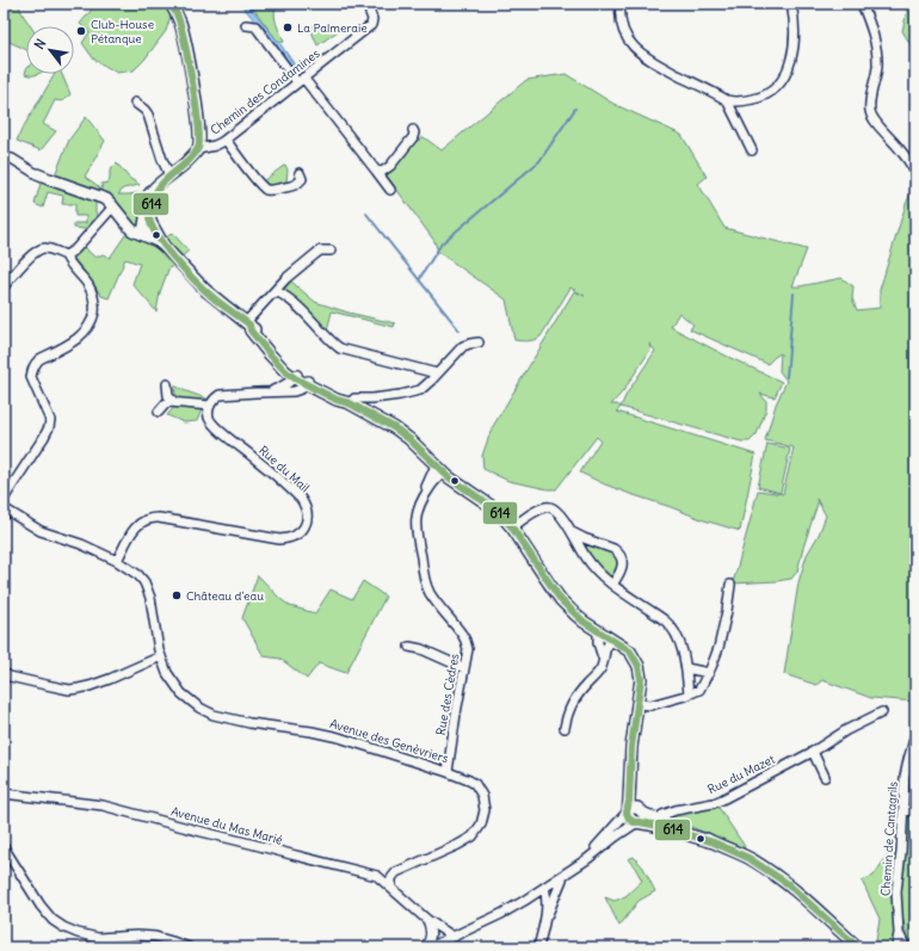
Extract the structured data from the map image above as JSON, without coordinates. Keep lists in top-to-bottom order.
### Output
{
  "streets": {
    "street": [
      "Chemin des Condamines",
      "Rue du Mail",
      "Rue des Cèdres",
      "Avenue des Genèvriers",
      "Rue du Mazet",
      "Avenue du Mas Marié",
      "Chemin de Cantagrils"
    ]
  },
  "crossings": [
    ["Rue du Mail", "Avenue des Genèvriers"],
    ["Rue des Cèdres", "Avenue des Genèvriers"],
    ["Avenue des Genèvriers", "Avenue du Mas Marié"]
  ],
  "places": ["La Palmeraie", "Club-House Pétanque", "Château d'eau"],
  "lines": ["transit line 614"],
  "north": "top left"
}
